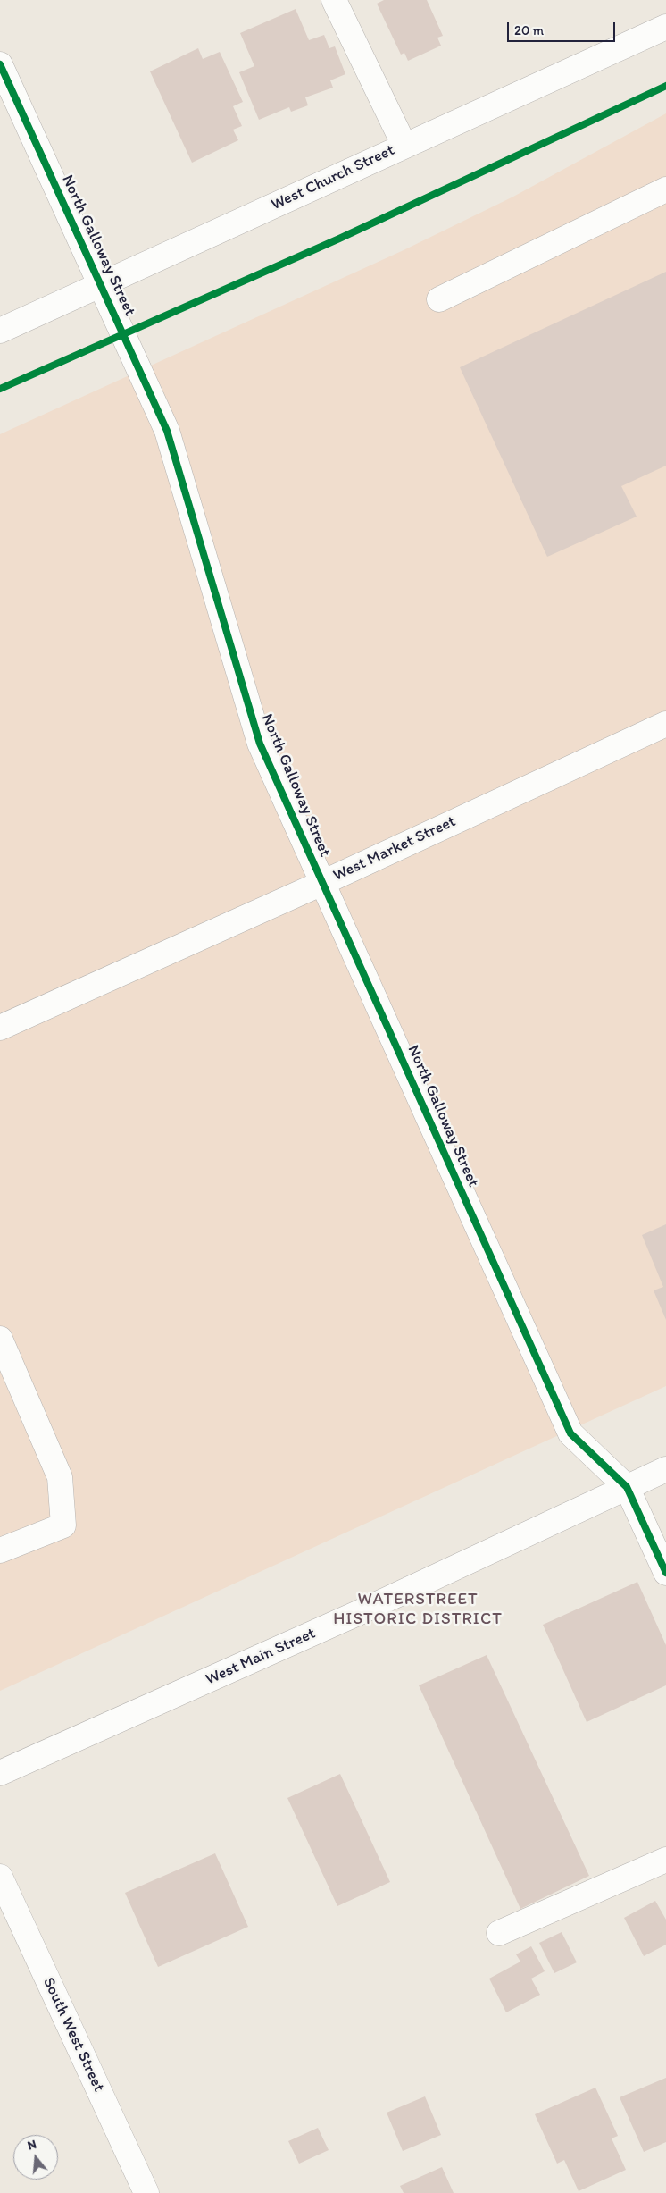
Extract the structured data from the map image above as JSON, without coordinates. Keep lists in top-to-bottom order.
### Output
{
  "streets": {
    "main road": [
      "West Church Street",
      "North Galloway Street",
      "West Market Street",
      "West Main Street",
      "South West Street"
    ]
  },
  "crossings": [
    ["West Church Street", "North Galloway Street"],
    ["North Galloway Street", "West Market Street"],
    ["North Galloway Street", "West Main Street"]
  ],
  "districts": ["WATERSTREET HISTORIC DISTRICT"],
  "scale_bar": "20 m",
  "north": "top"
}
